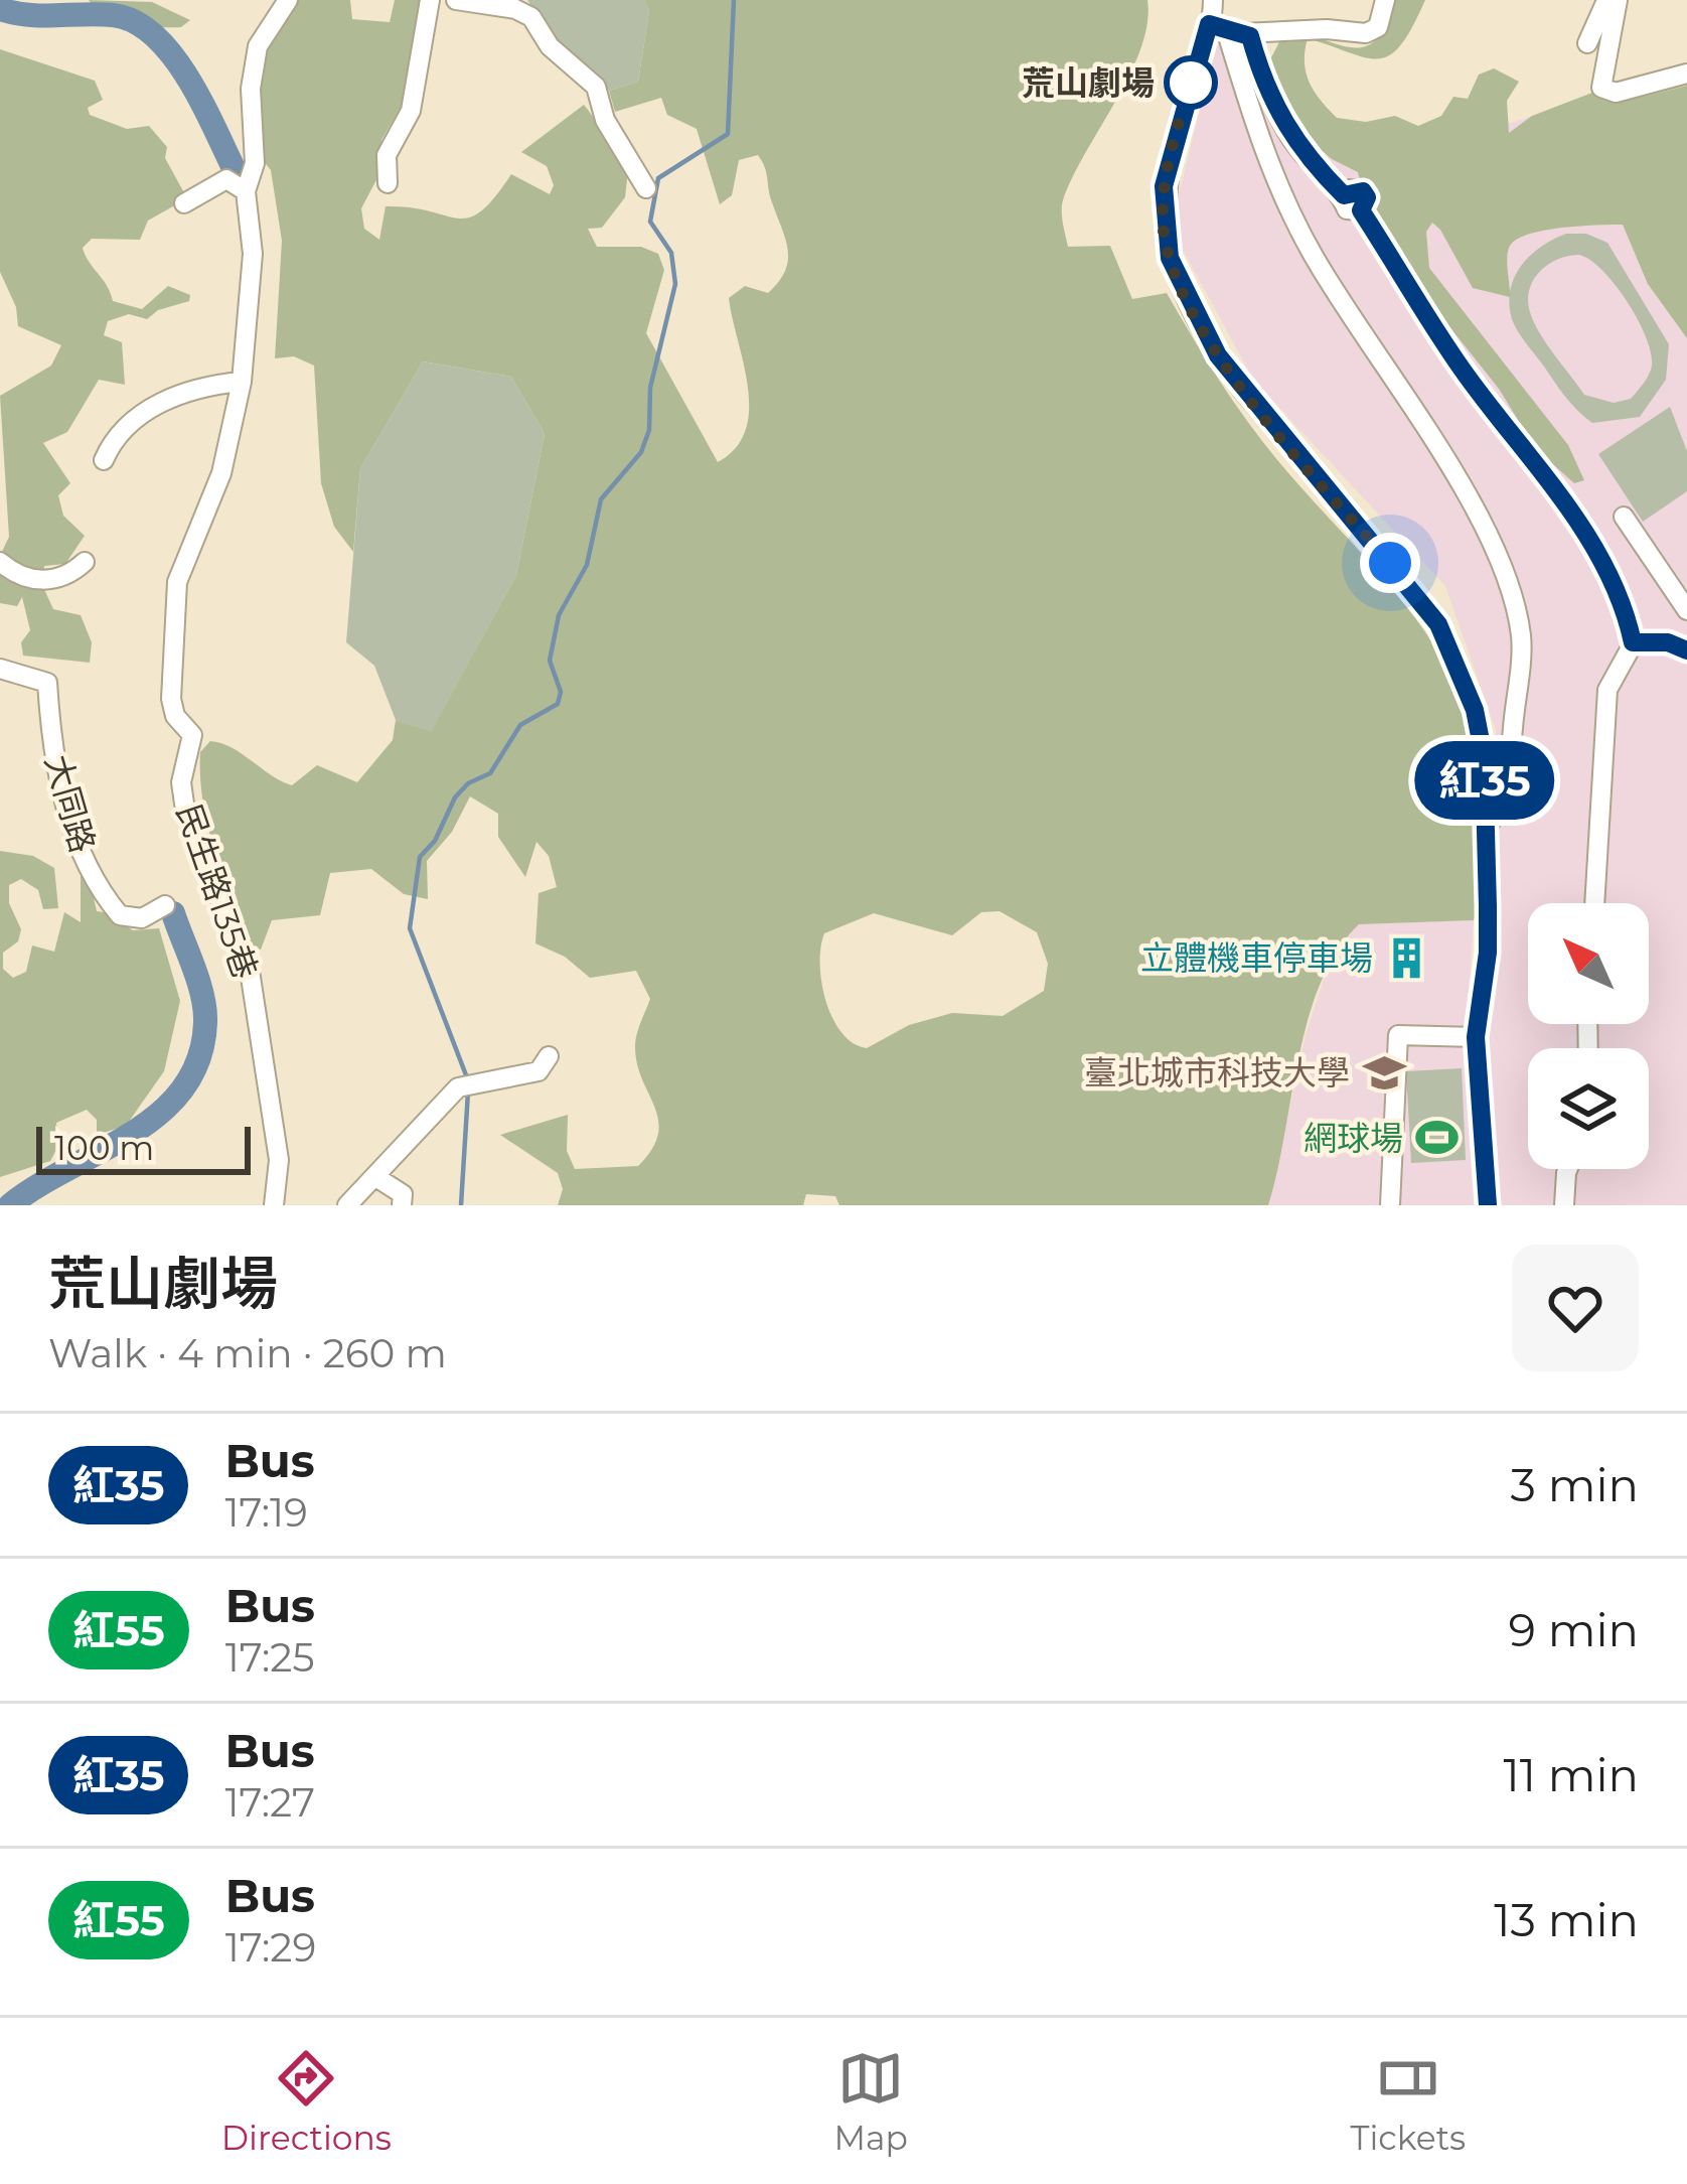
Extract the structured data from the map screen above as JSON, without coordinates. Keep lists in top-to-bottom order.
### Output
{
  "streets": {
    "street": ["大同路", "民生路135巷"]
  },
  "places": {
    "other": ["荒山劇場"],
    "building": ["立體機車停車場"],
    "school or university": ["臺北城市科技大學"],
    "sports": ["網球場"]
  },
  "lines": ["bus line 紅35"],
  "scale_bar": "100 m",
  "north": "top left",
  "page": {
    "on_map": "紅35",
    "scale": "100 m",
    "heading": ["荒山劇場", "Walk · 4 min · 260 m"],
    "list": [
      {
        "mark": "紅35",
        "name": "Bus",
        "note": "17:19",
        "value": "3 min"
      },
      {
        "mark": "紅55",
        "name": "Bus",
        "note": "17:25",
        "value": "9 min"
      },
      {
        "mark": "紅35",
        "name": "Bus",
        "note": "17:27",
        "value": "11 min"
      },
      {
        "mark": "紅55",
        "name": "Bus",
        "note": "17:29",
        "value": "13 min"
      }
    ],
    "tabs": ["Directions", "Map", "Tickets"]
  }
}
